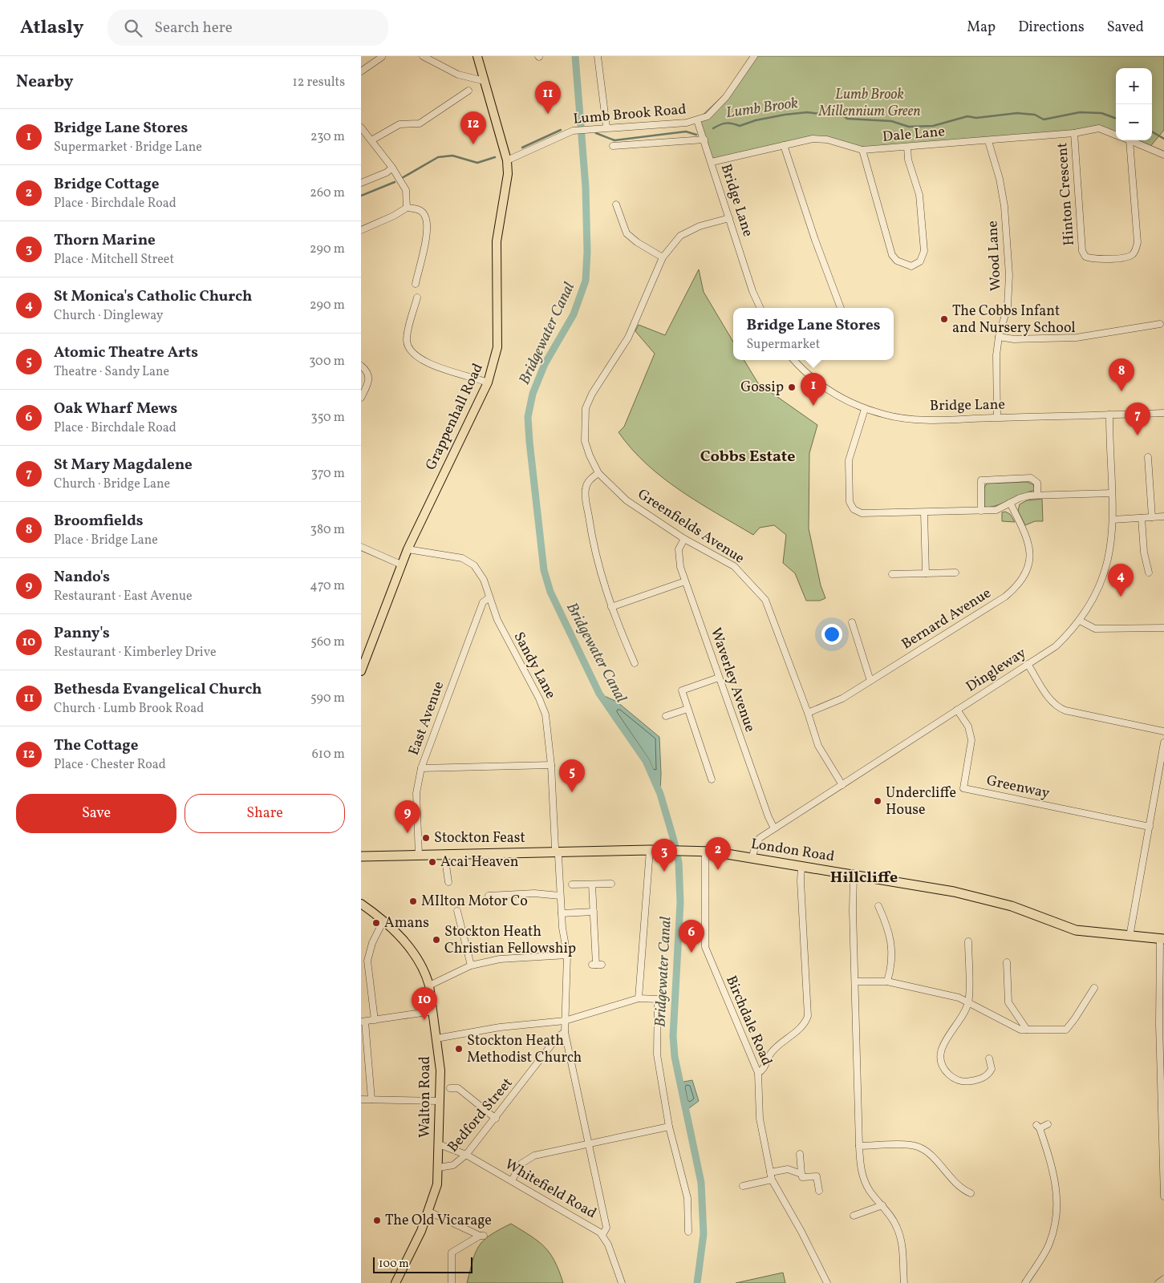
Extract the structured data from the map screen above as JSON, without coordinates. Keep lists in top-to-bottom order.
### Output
{
  "streets": {
    "highway": ["London Road"],
    "main road": ["Grappenhall Road", "Walton Road"],
    "street": [
      "Lumb Brook Road",
      "Dale Lane",
      "Hinton Crescent",
      "Bridge Lane",
      "Wood Lane",
      "Greenfields Avenue",
      "Bernard Avenue",
      "Sandy Lane",
      "Dingleway",
      "Waverley Avenue",
      "East Avenue",
      "Greenway",
      "Birchdale Road",
      "Bedford Street",
      "Whitefield Road"
    ]
  },
  "crossings": [
    ["Lumb Brook Road", "Bridge Lane"],
    ["Lumb Brook Road", "Grappenhall Road"],
    ["Dale Lane", "Hinton Crescent"],
    ["Dale Lane", "Bridge Lane"],
    ["Dale Lane", "Wood Lane"],
    ["Bridge Lane", "Wood Lane"],
    ["Bridge Lane", "Greenfields Avenue"],
    ["Bridge Lane", "Dingleway"],
    ["Grappenhall Road", "Sandy Lane"],
    ["Greenfields Avenue", "Bernard Avenue"],
    ["Greenfields Avenue", "Dingleway"],
    ["Greenfields Avenue", "Waverley Avenue"],
    ["Sandy Lane", "East Avenue"],
    ["Sandy Lane", "London Road"],
    ["Sandy Lane", "Bedford Street"],
    ["Sandy Lane", "Whitefield Road"],
    ["Dingleway", "Waverley Avenue"],
    ["Dingleway", "Greenway"],
    ["Dingleway", "London Road"],
    ["East Avenue", "London Road"],
    ["London Road", "Birchdale Road"],
    ["Walton Road", "Bedford Street"],
    ["Walton Road", "Whitefield Road"],
    ["Bedford Street", "Whitefield Road"]
  ],
  "districts": ["Cobbs Estate", "Hillcliffe"],
  "water": ["Lumb Brook", "Bridgewater Canal"],
  "parks": ["Lumb Brook Millennium Green"],
  "places": [
    "The Cobbs Infant and Nursery School",
    "Gossip",
    "Undercliffe House",
    "Stockton Feast",
    "Acai Heaven",
    "MIlton Motor Co",
    "Amans",
    "Stockton Heath Christian Fellowship",
    "Stockton Heath Methodist Church",
    "The Old Vicarage"
  ],
  "scale_bar": "100 m",
  "page": {
    "header": "Atlasly",
    "search": "Search here",
    "nav": ["Map", "Directions", "Saved"],
    "heading": ["Nearby", "12 results"],
    "map_buttons": ["+", "−"],
    "pins": [
      "11",
      "12",
      "8",
      "1",
      "7",
      "4",
      "5",
      "9",
      "2",
      "3",
      "6",
      "10"
    ],
    "list": [
      {
        "mark": "1",
        "name": "Bridge Lane Stores",
        "note": "Supermarket · Bridge Lane",
        "value": "230 m"
      },
      {
        "mark": "2",
        "name": "Bridge Cottage",
        "note": "Place · Birchdale Road",
        "value": "260 m"
      },
      {
        "mark": "3",
        "name": "Thorn Marine",
        "note": "Place · Mitchell Street",
        "value": "290 m"
      },
      {
        "mark": "4",
        "name": "St Monica's Catholic Church",
        "note": "Church · Dingleway",
        "value": "290 m"
      },
      {
        "mark": "5",
        "name": "Atomic Theatre Arts",
        "note": "Theatre · Sandy Lane",
        "value": "300 m"
      },
      {
        "mark": "6",
        "name": "Oak Wharf Mews",
        "note": "Place · Birchdale Road",
        "value": "350 m"
      },
      {
        "mark": "7",
        "name": "St Mary Magdalene",
        "note": "Church · Bridge Lane",
        "value": "370 m"
      },
      {
        "mark": "8",
        "name": "Broomfields",
        "note": "Place · Bridge Lane",
        "value": "380 m"
      },
      {
        "mark": "9",
        "name": "Nando's",
        "note": "Restaurant · East Avenue",
        "value": "470 m"
      },
      {
        "mark": "10",
        "name": "Panny's",
        "note": "Restaurant · Kimberley Drive",
        "value": "560 m"
      },
      {
        "mark": "11",
        "name": "Bethesda Evangelical Church",
        "note": "Church · Lumb Brook Road",
        "value": "590 m"
      },
      {
        "mark": "12",
        "name": "The Cottage",
        "note": "Place · Chester Road",
        "value": "610 m"
      }
    ],
    "popup": ["Bridge Lane Stores", "Supermarket"],
    "buttons": ["Save", "Share"],
    "scale": "100 m"
  }
}
